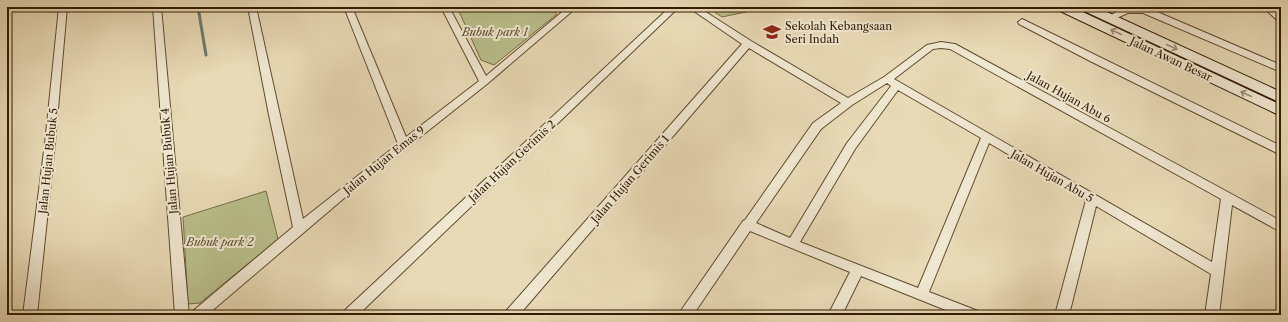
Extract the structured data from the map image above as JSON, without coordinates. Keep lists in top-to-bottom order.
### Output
{
  "streets": {
    "main road": ["Jalan Awan Besar"],
    "street": [
      "Jalan Hujan Abu 6",
      "Jalan Hujan Emas 9",
      "Jalan Hujan Bubuk 5",
      "Jalan Hujan Bubuk 4",
      "Jalan Hujan Gerimis 2",
      "Jalan Hujan Abu 5",
      "Jalan Hujan Gerimis 1"
    ]
  },
  "crossings": [
    ["Jalan Hujan Abu 6", "Jalan Hujan Abu 5"]
  ],
  "parks": ["Bubuk park 1", "Bubuk park 2"],
  "places": {
    "school or university": ["Sekolah Kebangsaan Seri Indah"]
  }
}
